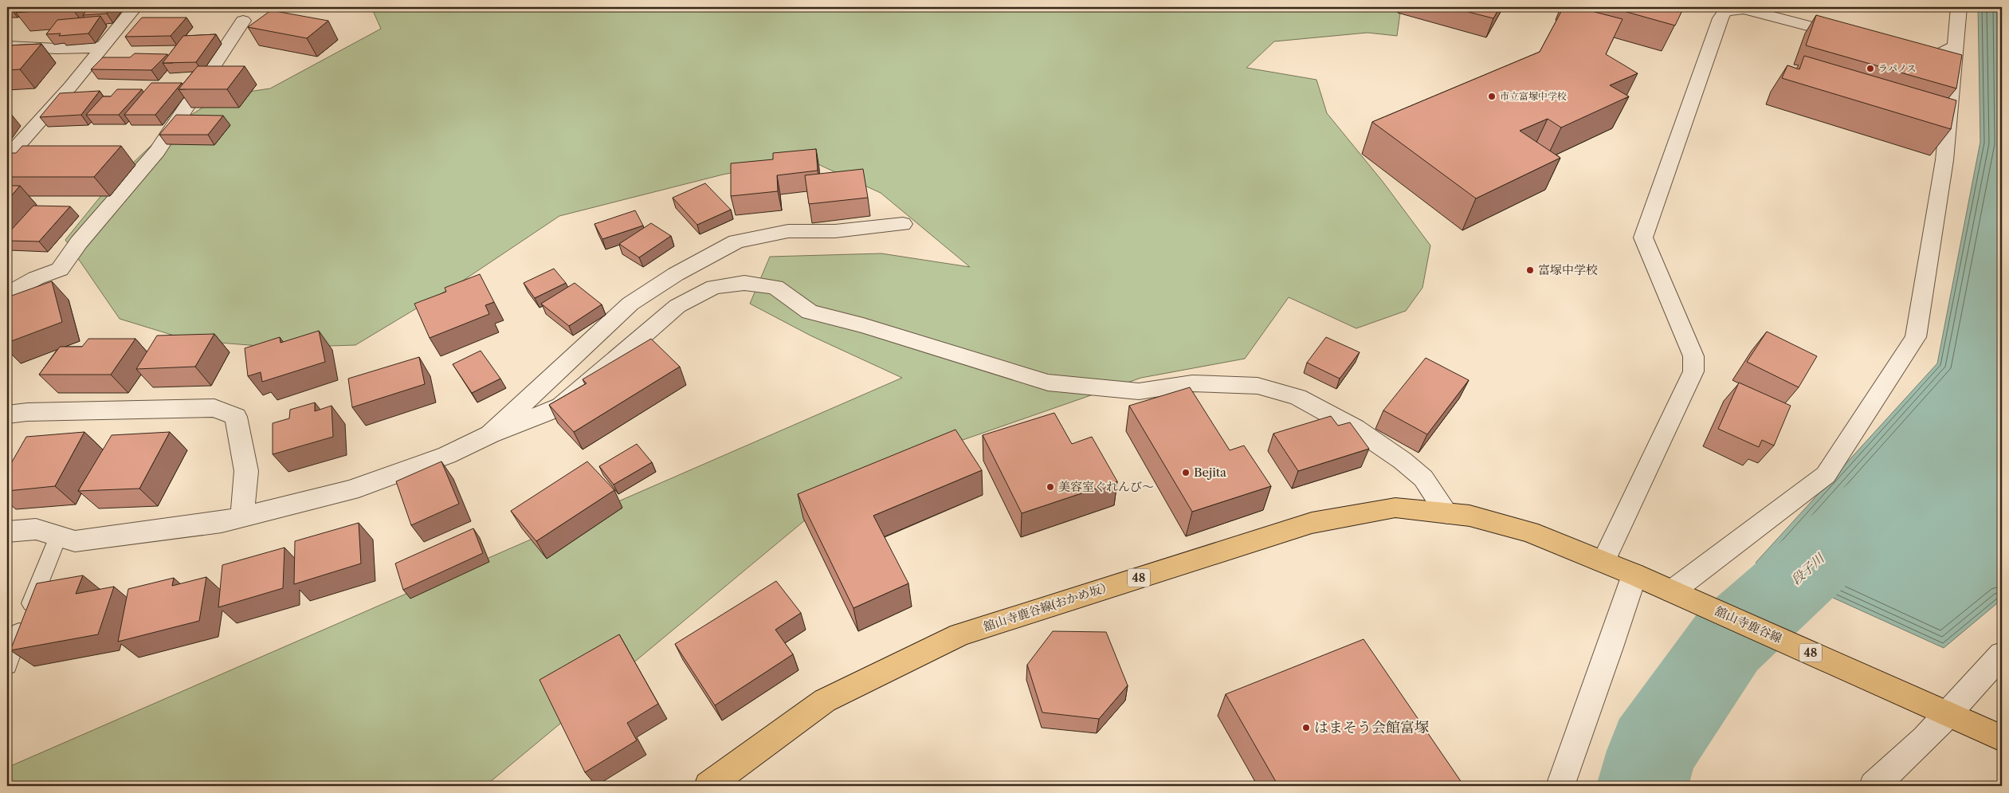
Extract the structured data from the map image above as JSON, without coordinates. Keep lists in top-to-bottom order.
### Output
{
  "streets": {
    "main road": ["48", "舘山寺鹿谷線(おかめ坂）", "舘山寺鹿谷線"]
  },
  "crossings": [
    ["舘山寺鹿谷線(おかめ坂）", "舘山寺鹿谷線"]
  ],
  "water": ["段子川"],
  "places": [
    "ラパノス",
    "市立富塚中学校",
    "富塚中学校",
    "Bejita",
    "美容室ぐれんび～",
    "はまそう会館富塚"
  ]
}
